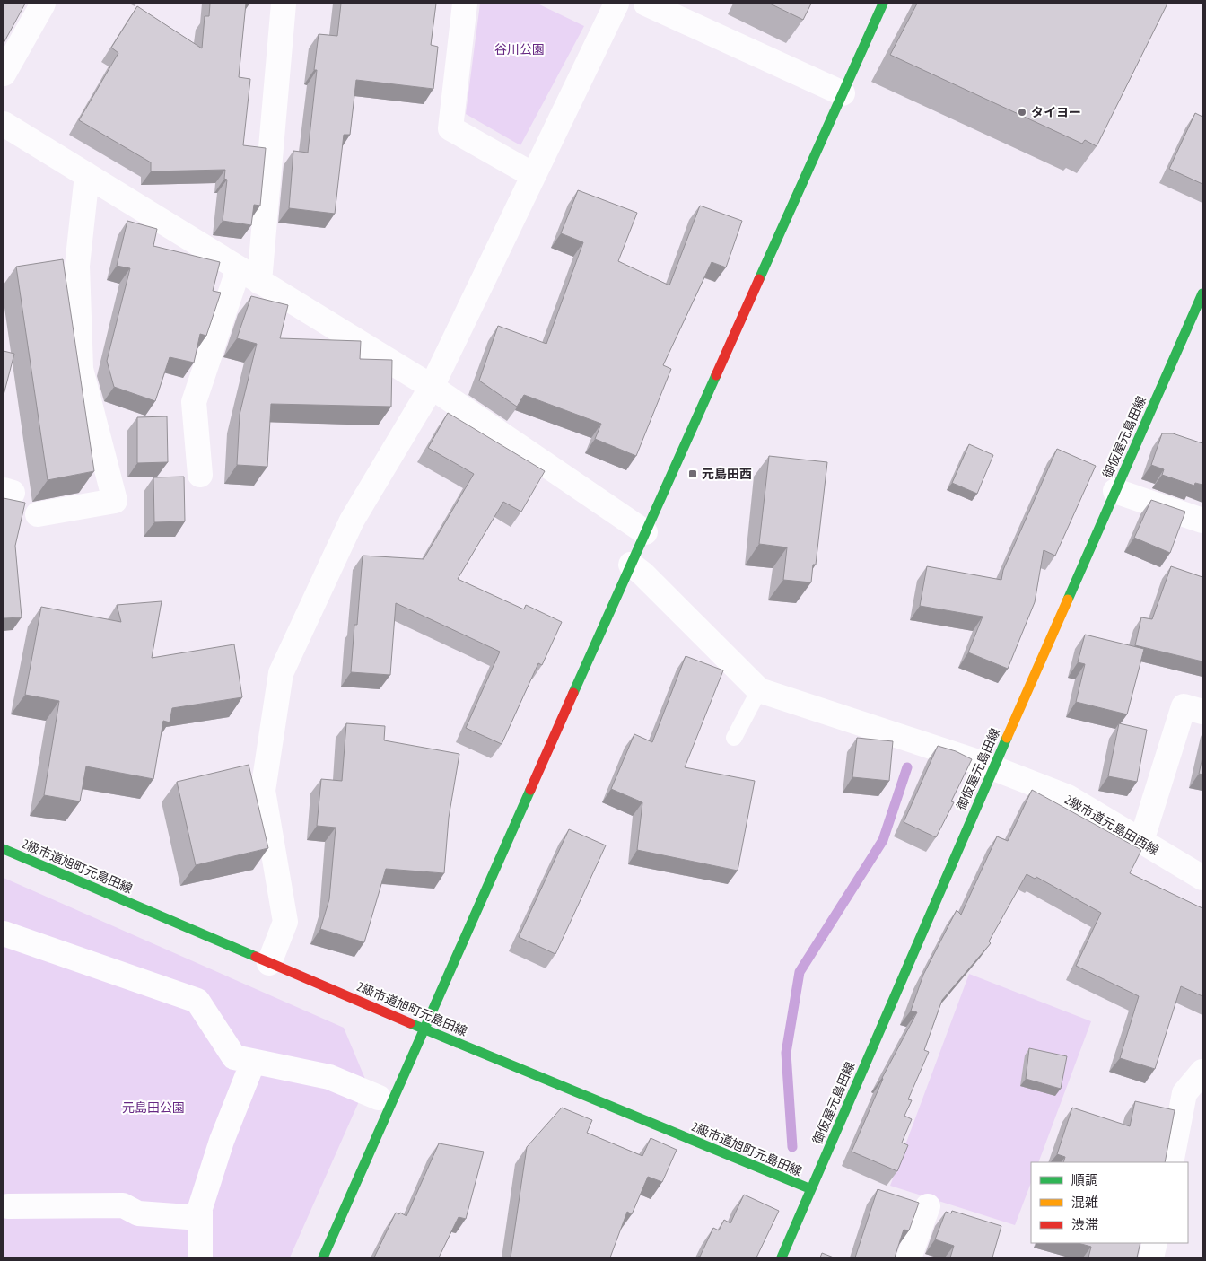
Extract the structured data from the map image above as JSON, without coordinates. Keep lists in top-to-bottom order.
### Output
{
  "streets": {
    "street": ["御仮屋元島田線", "2級市道元島田西線", "2級市道旭町元島田線"]
  },
  "crossings": [
    ["御仮屋元島田線", "2級市道元島田西線"],
    ["御仮屋元島田線", "2級市道旭町元島田線"]
  ],
  "parks": ["谷川公園", "元島田公園"],
  "places": {
    "other": ["タイヨー"],
    "transit": ["元島田西"]
  },
  "legend": ["順調", "混雑", "渋滞"]
}
